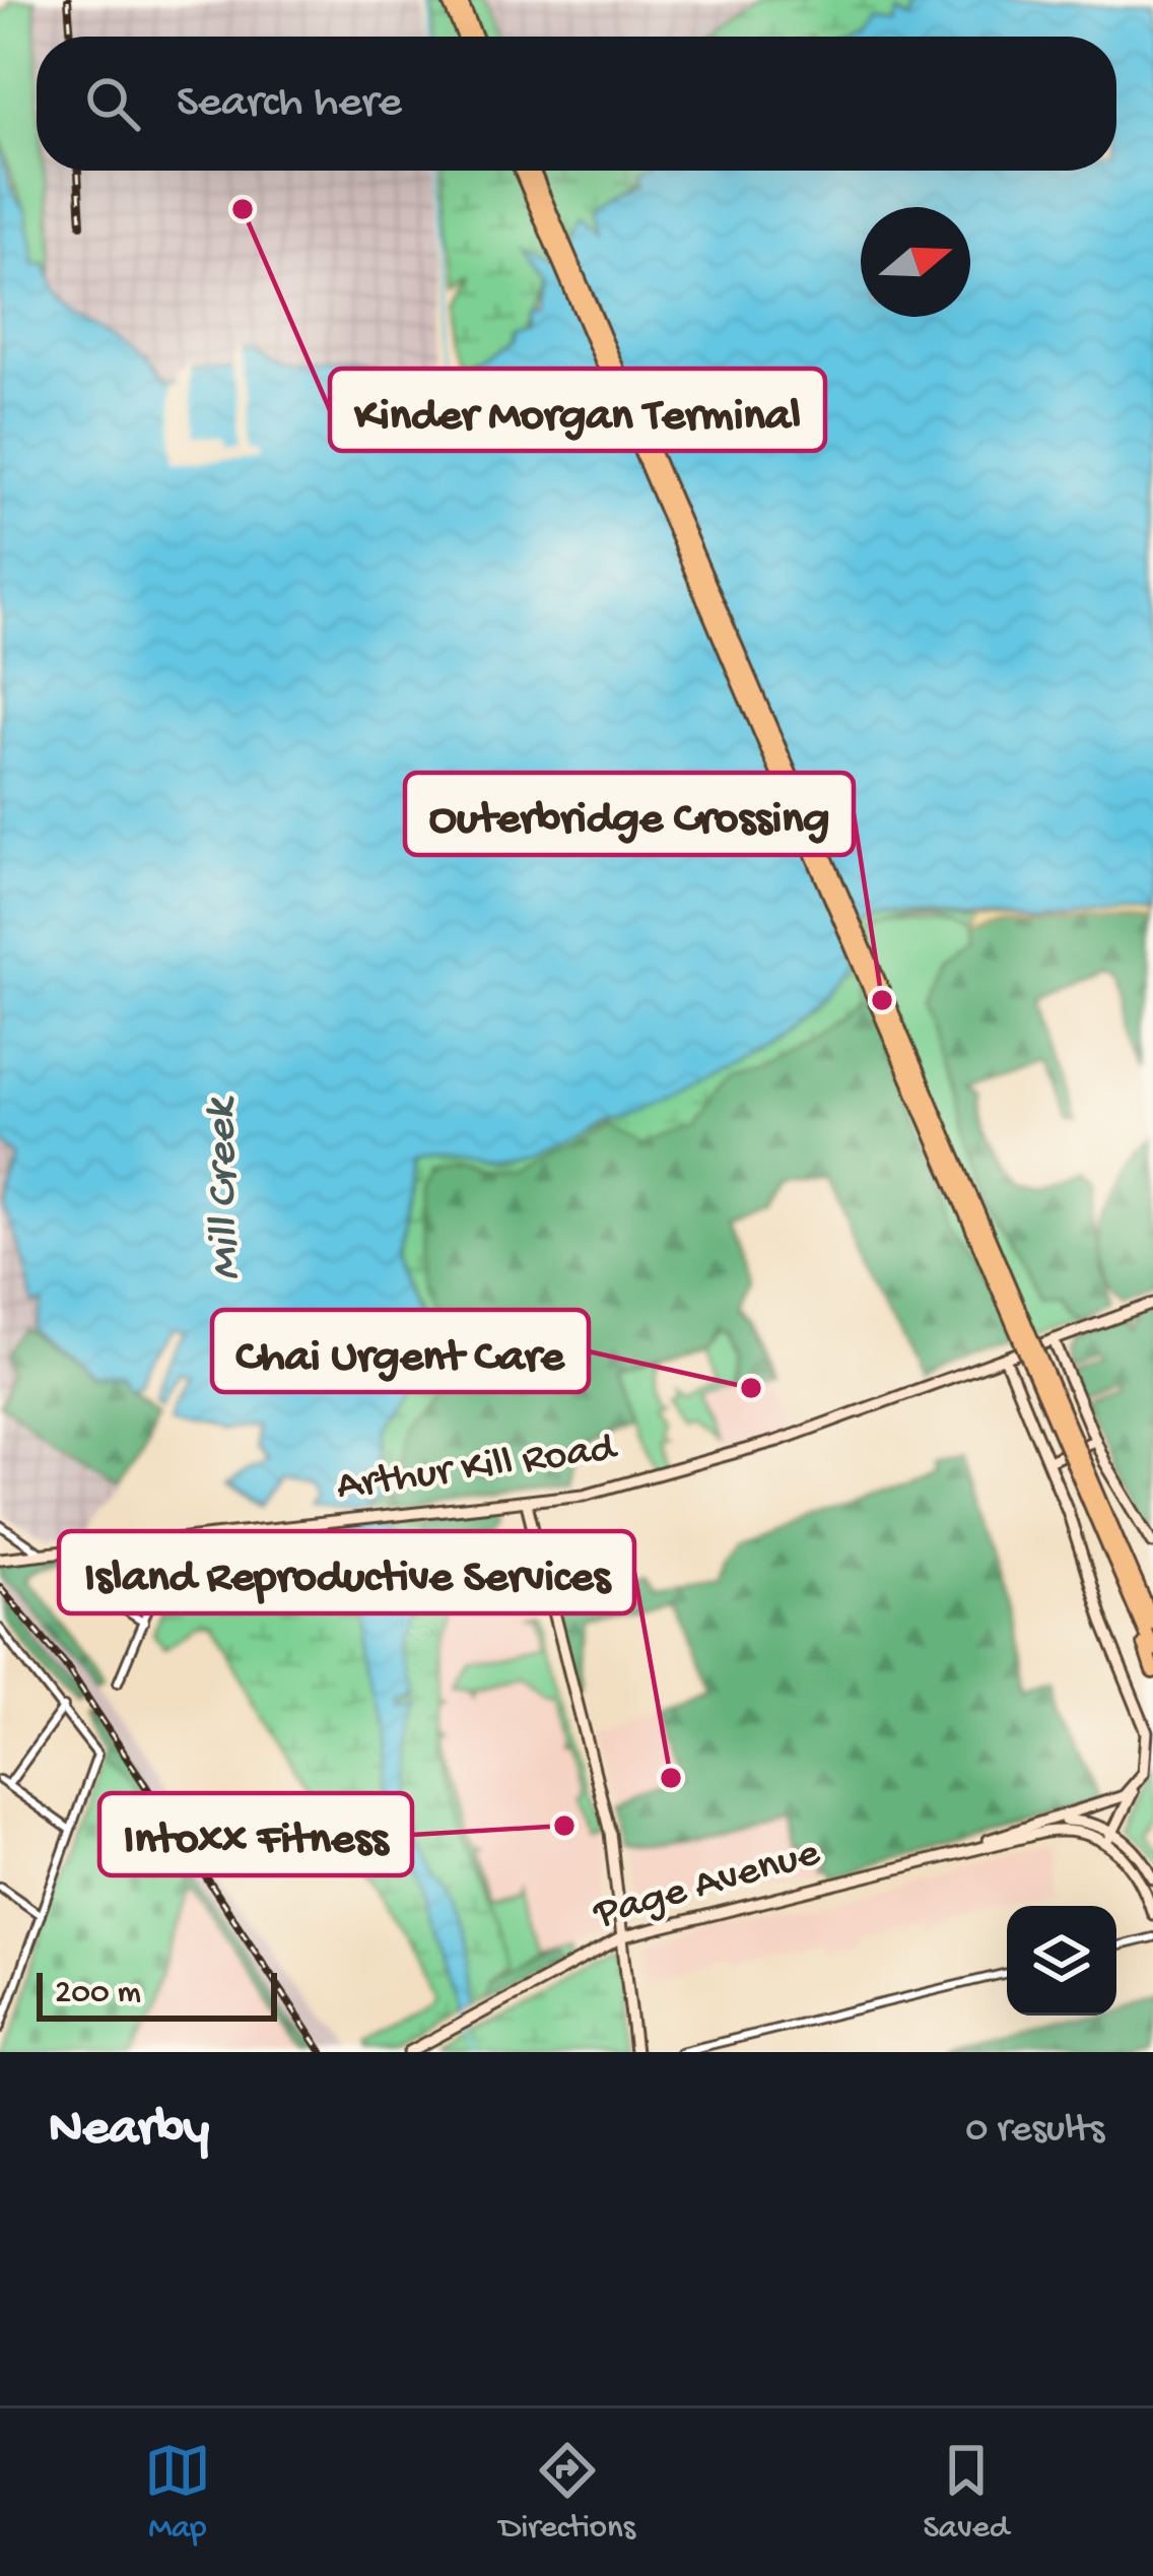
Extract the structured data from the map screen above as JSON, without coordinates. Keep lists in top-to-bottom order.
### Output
{
  "streets": {
    "street": ["Arthur Kill Road", "Page Avenue"]
  },
  "water": ["Mill Creek"],
  "places": [
    "Kinder Morgan Terminal",
    "Outerbridge Crossing",
    "Chai Urgent Care",
    "Island Reproductive Services",
    "Intoxx Fitness"
  ],
  "scale_bar": "200 m",
  "north": "right",
  "page": {
    "search": "Search here",
    "scale": "200 m",
    "heading": ["Nearby", "0 results"],
    "nav": ["Map", "Directions", "Saved"]
  }
}
